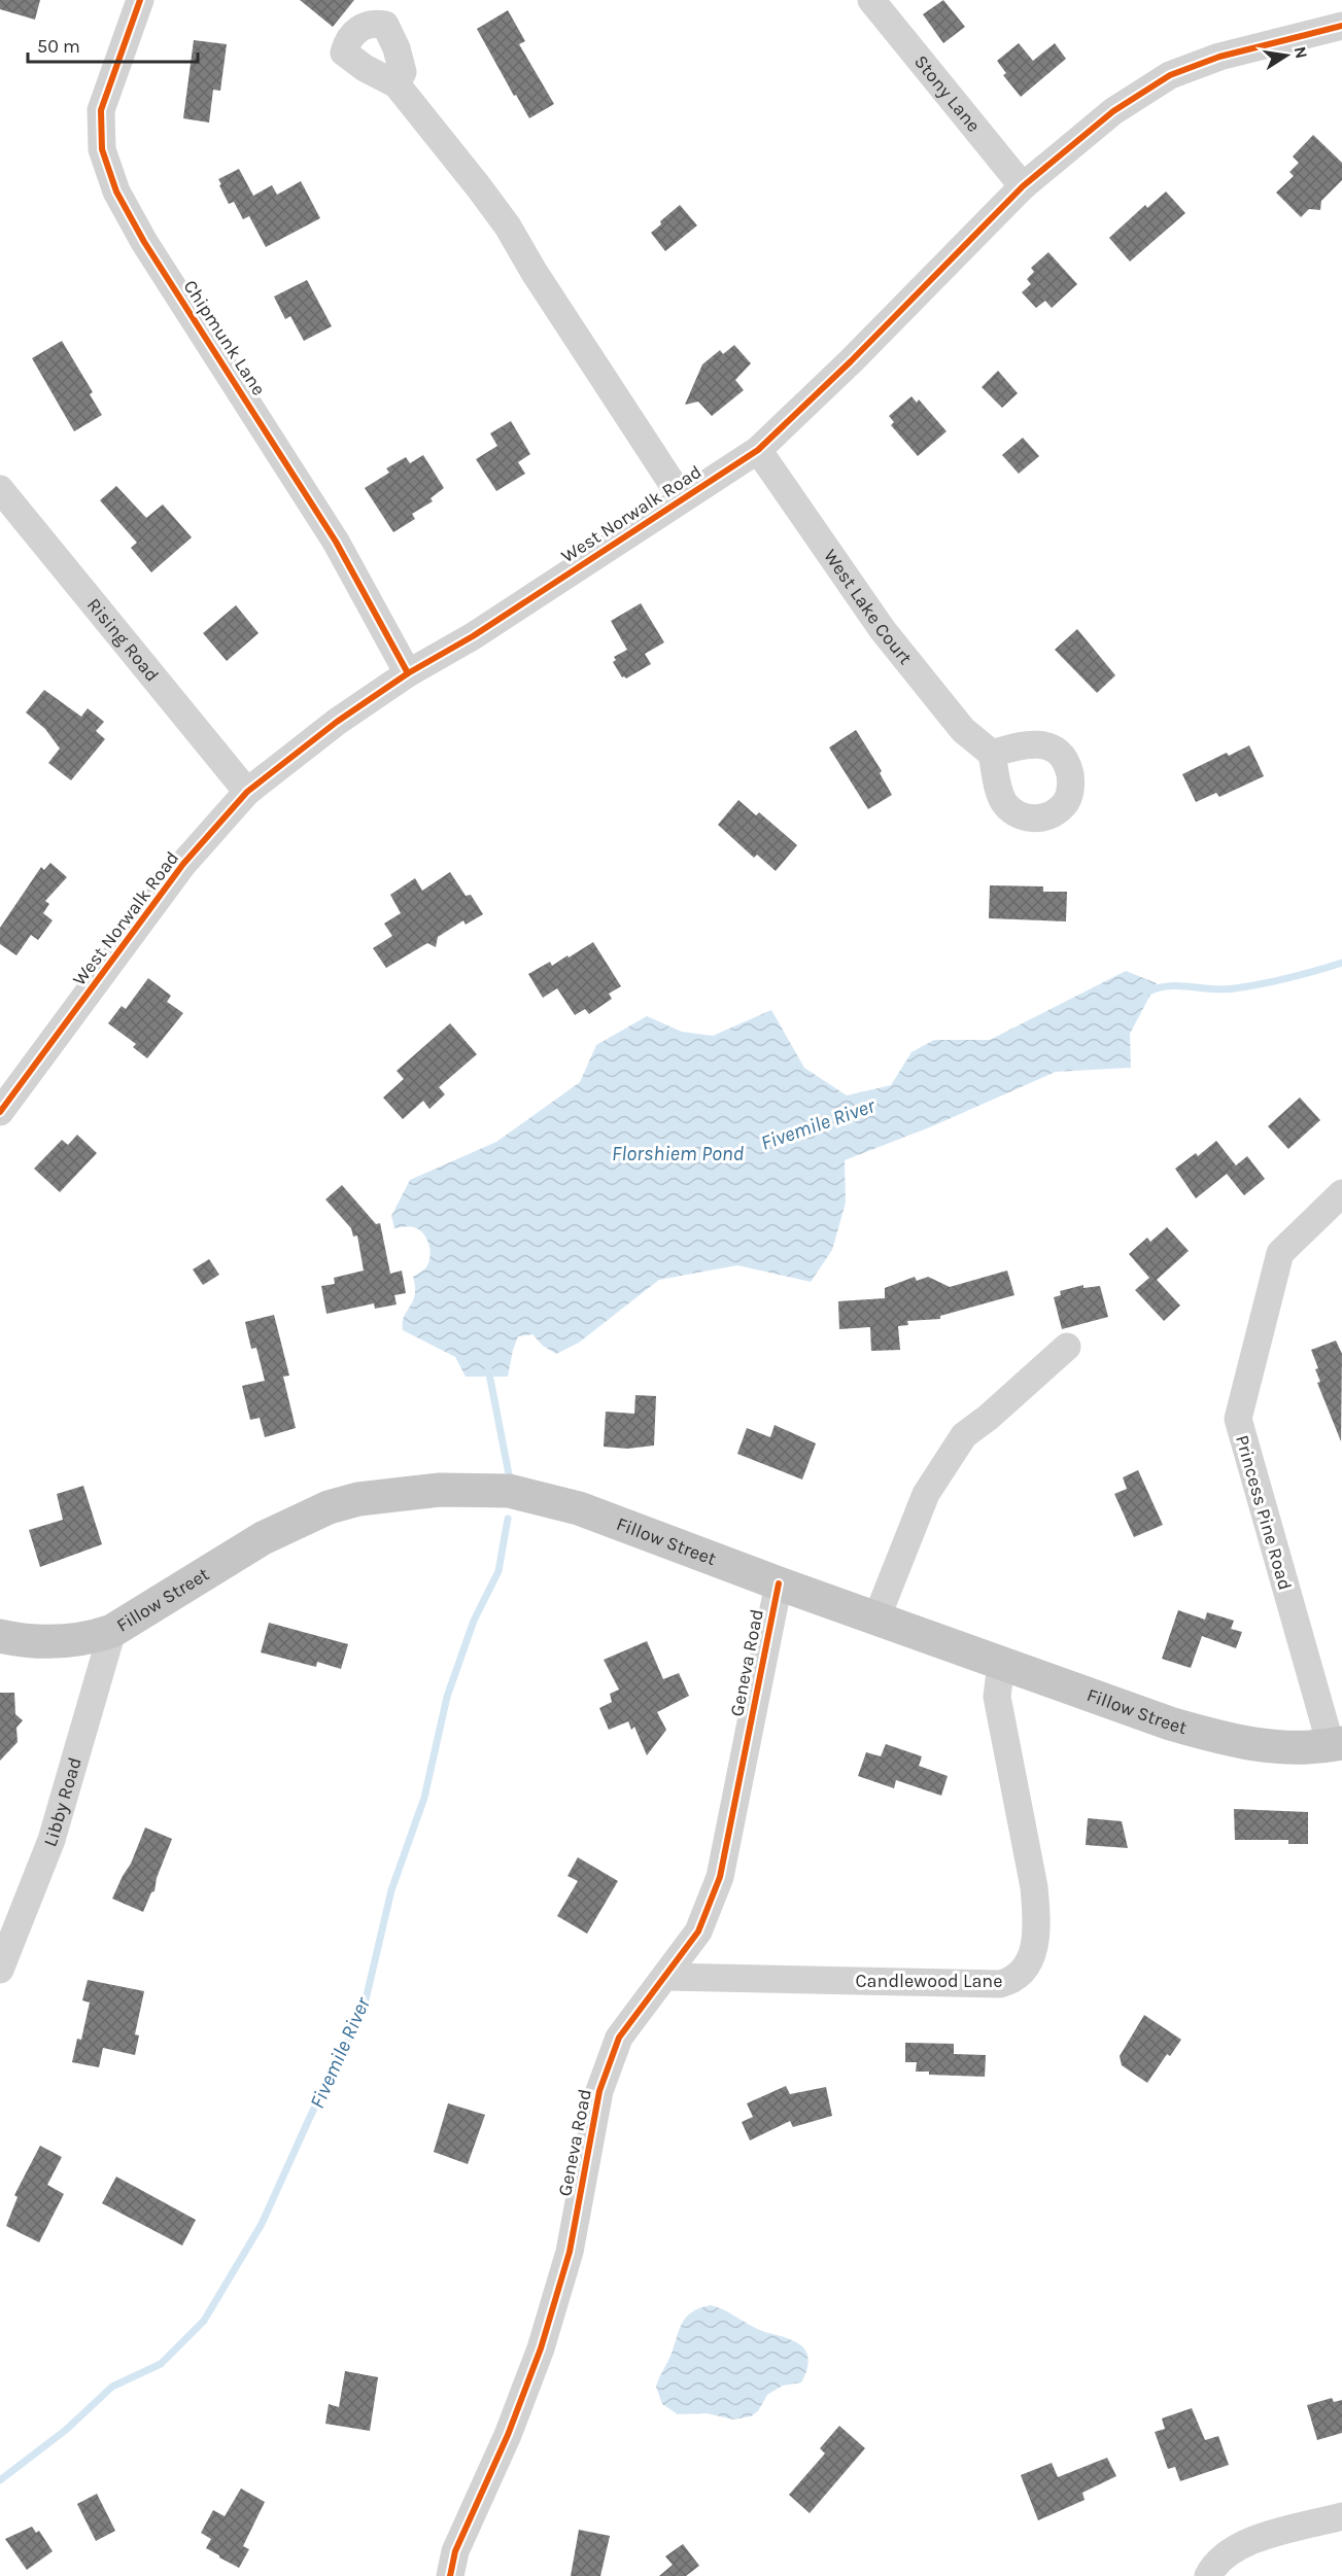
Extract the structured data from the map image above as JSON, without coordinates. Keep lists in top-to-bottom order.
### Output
{
  "streets": {
    "main road": ["Fillow Street"],
    "street": [
      "Stony Lane",
      "Chipmunk Lane",
      "West Norwalk Road",
      "West Lake Court",
      "Rising Road",
      "Princess Pine Road",
      "Geneva Road",
      "Libby Road",
      "Candlewood Lane"
    ]
  },
  "crossings": [
    ["Stony Lane", "West Norwalk Road"],
    ["Chipmunk Lane", "West Norwalk Road"],
    ["West Norwalk Road", "West Lake Court"],
    ["West Norwalk Road", "Rising Road"],
    ["Princess Pine Road", "Fillow Street"],
    ["Fillow Street", "Geneva Road"],
    ["Fillow Street", "Libby Road"],
    ["Fillow Street", "Candlewood Lane"],
    ["Geneva Road", "Candlewood Lane"]
  ],
  "water": ["Fivemile River", "Florshiem Pond"],
  "scale_bar": "50 m",
  "north": "right"
}
